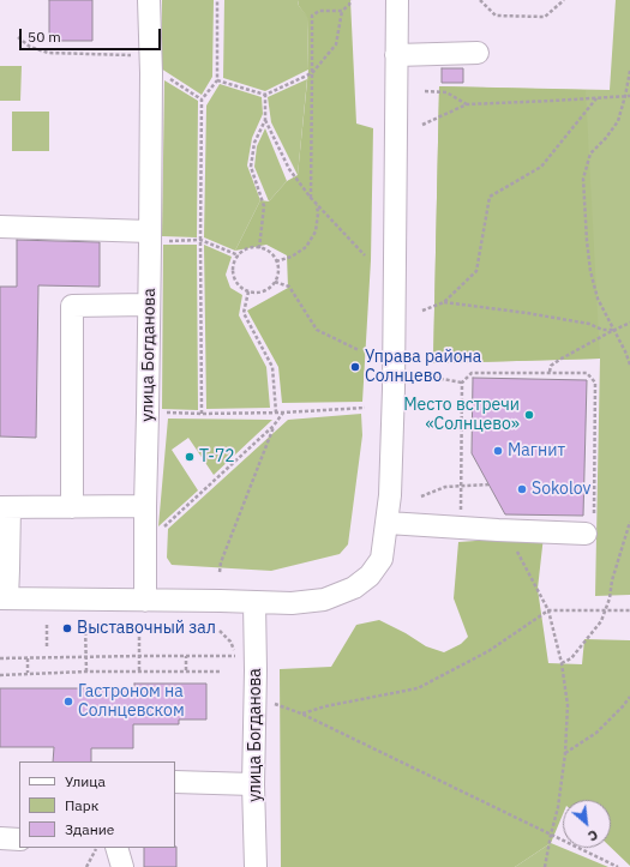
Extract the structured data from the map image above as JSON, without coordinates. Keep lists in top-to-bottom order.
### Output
{
  "streets": {
    "street": ["улица Богданова"]
  },
  "places": [
    "Управа района Солнцево",
    "Место встречи «Солнцево»",
    "Магнит",
    "Т-72",
    "Sokolov",
    "Выставочный зал",
    "Гастроном на Солнцевском"
  ],
  "legend": ["Улица", "Парк", "Здание"],
  "scale_bar": "50 m",
  "north": "bottom right"
}
